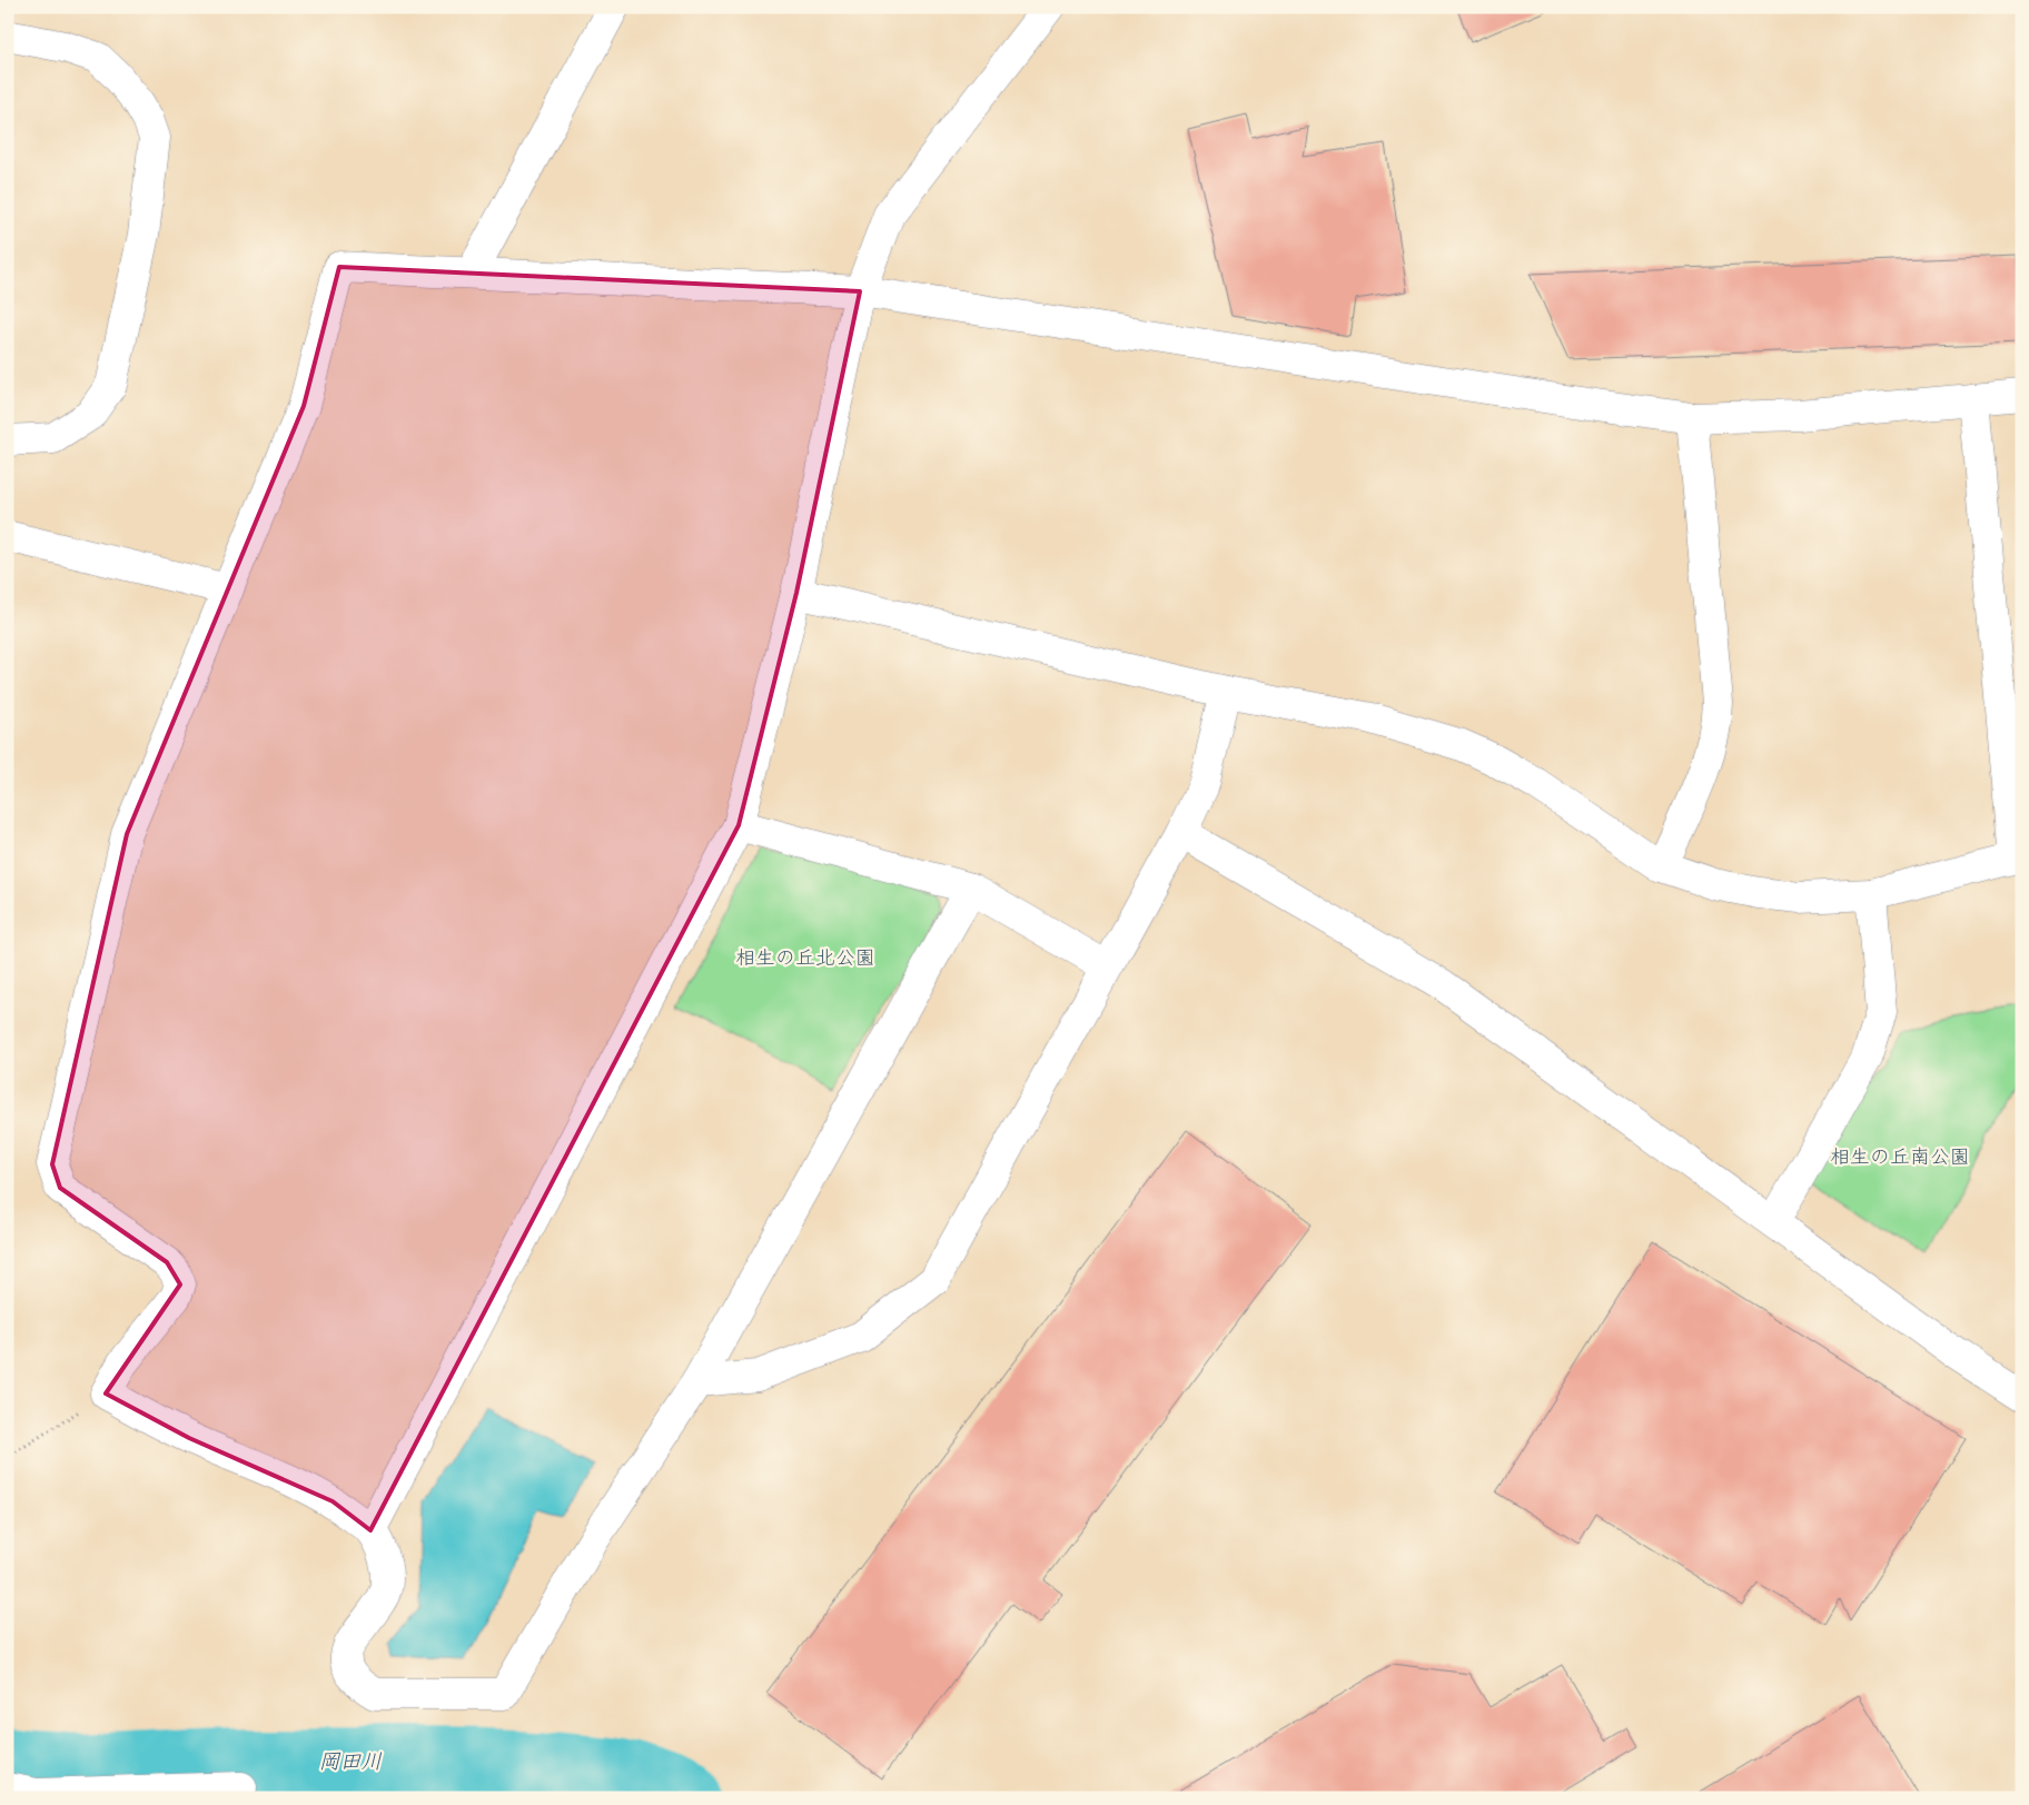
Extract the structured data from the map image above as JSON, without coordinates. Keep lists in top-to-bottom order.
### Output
{
  "water": ["岡田川"],
  "parks": ["相生の丘北公園", "相生の丘南公園"]
}
